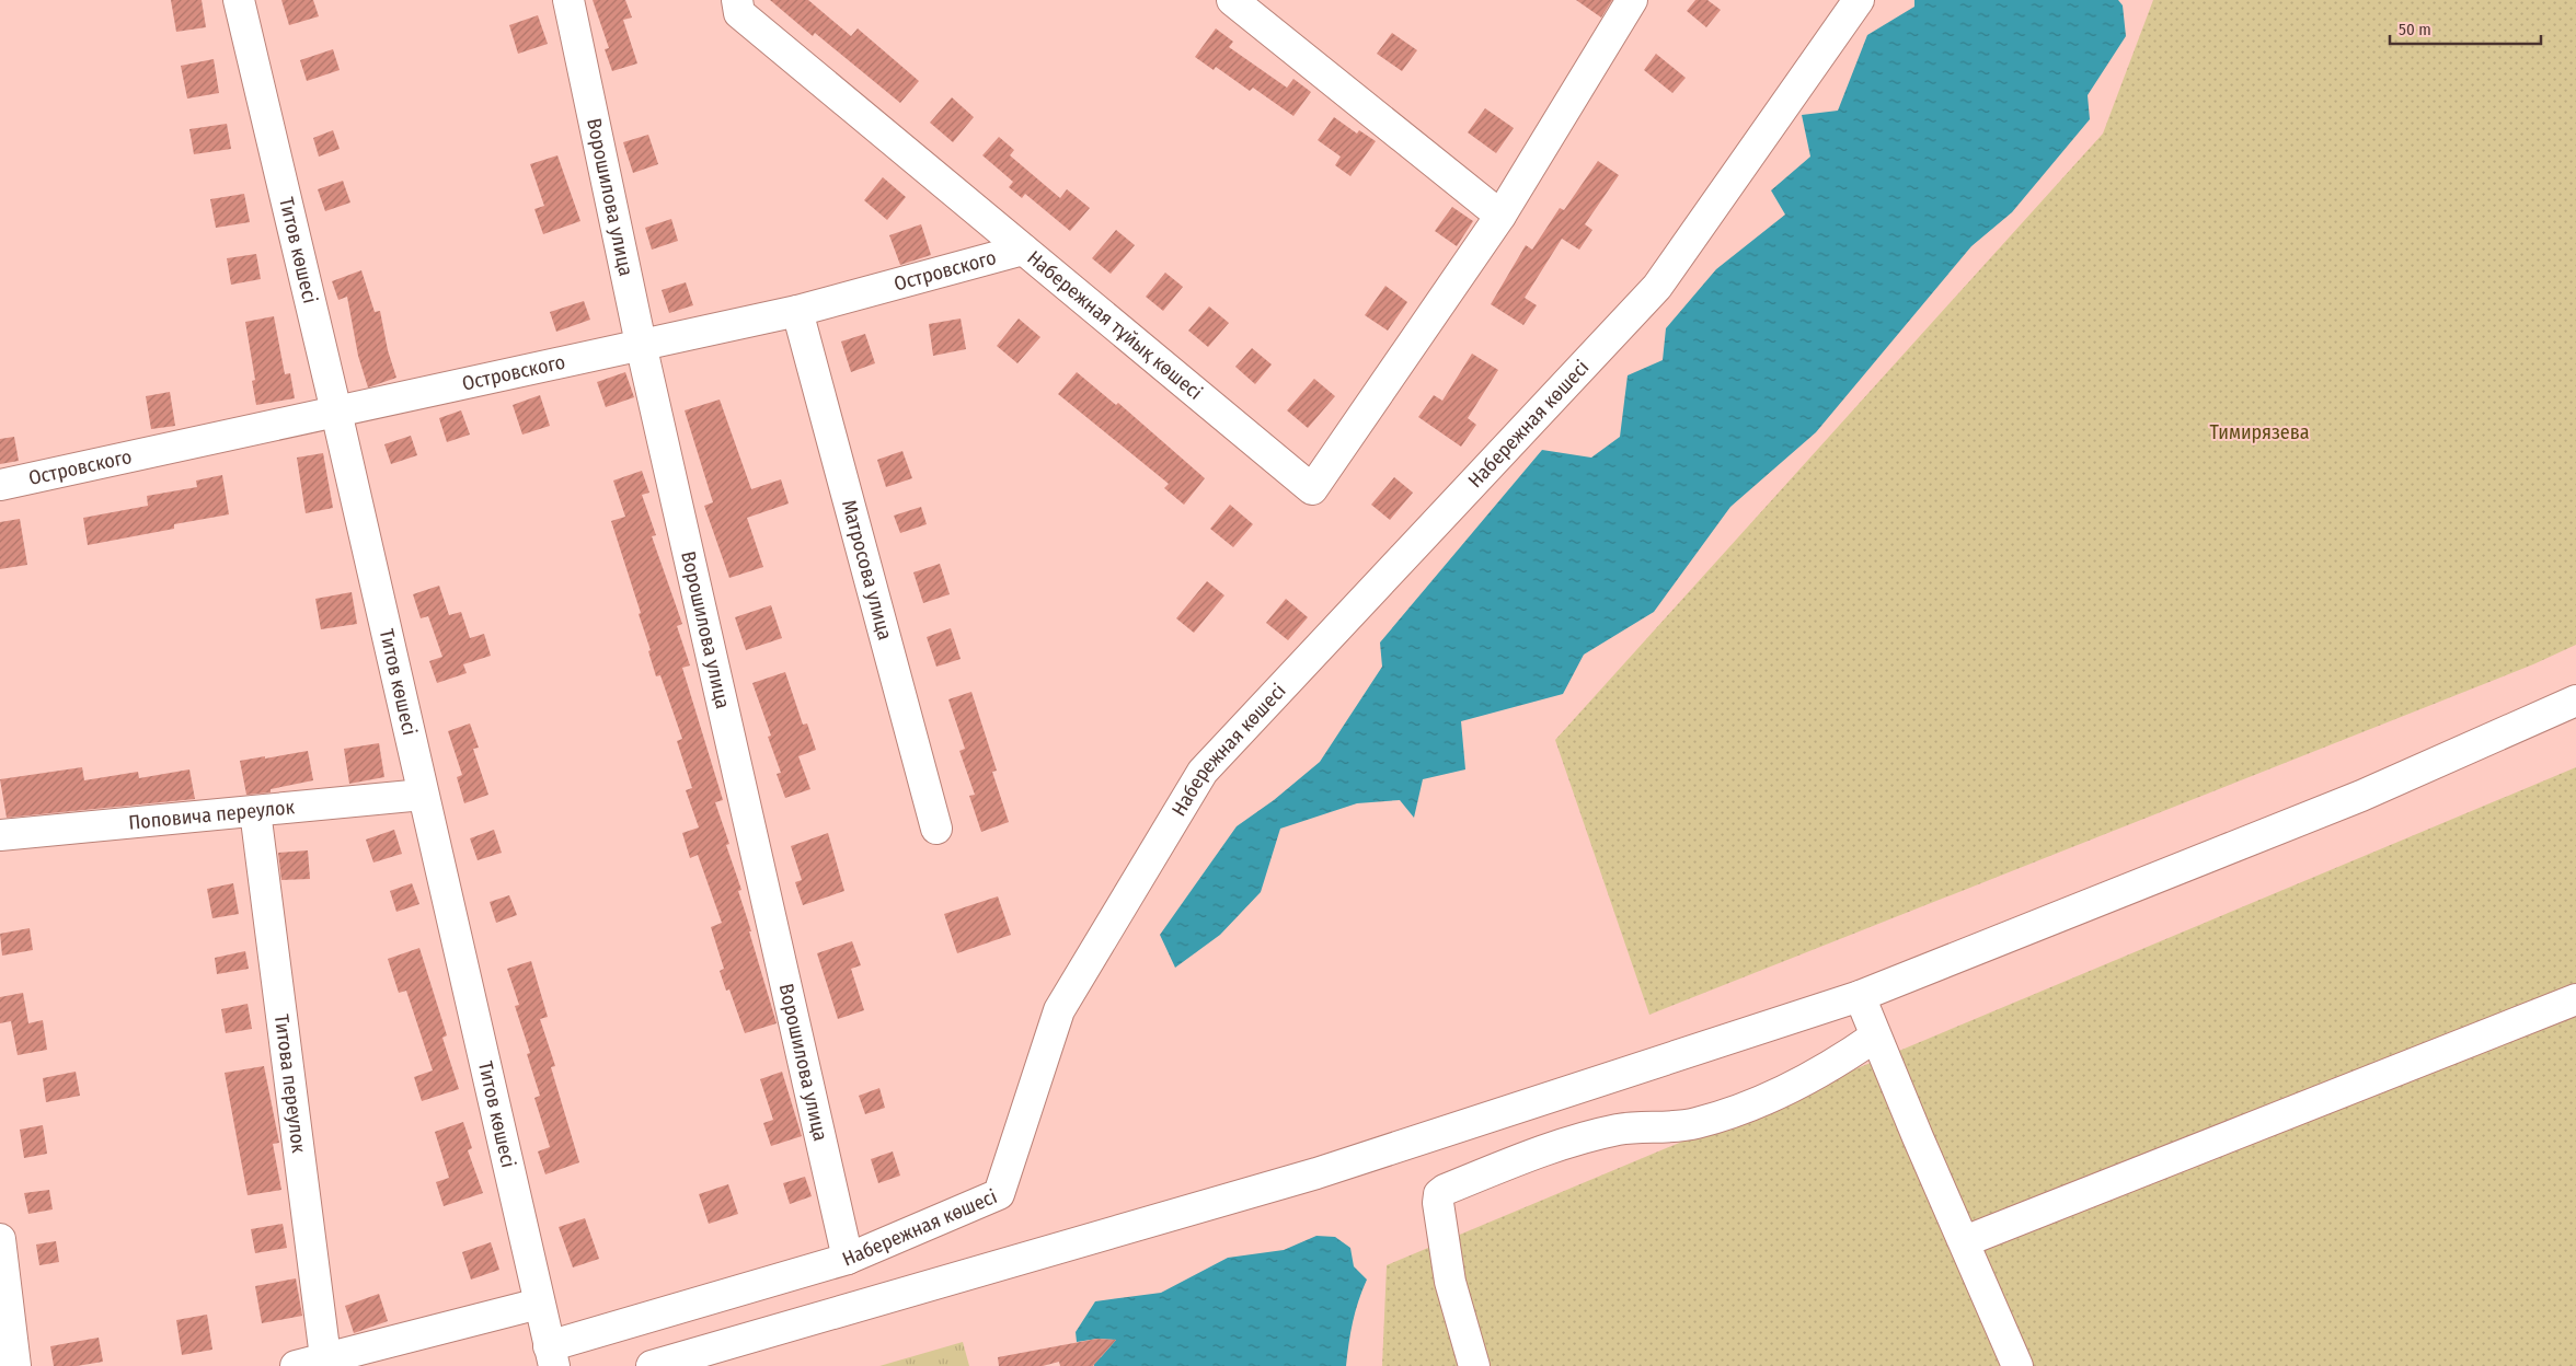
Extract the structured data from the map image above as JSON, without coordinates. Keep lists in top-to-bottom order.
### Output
{
  "streets": {
    "main road": [
      "Ворошилова улица",
      "Титов көшесі",
      "Островского",
      "Набережная тұйық көшесі",
      "Набережная көшесі",
      "Матросова улица",
      "Поповича переулок",
      "Титова переулок"
    ]
  },
  "crossings": [
    ["Ворошилова улица", "Островского"],
    ["Ворошилова улица", "Набережная көшесі"],
    ["Титов көшесі", "Островского"],
    ["Титов көшесі", "Набережная көшесі"],
    ["Титов көшесі", "Поповича переулок"],
    ["Островского", "Набережная тұйық көшесі"],
    ["Островского", "Матросова улица"],
    ["Поповича переулок", "Титова переулок"]
  ],
  "parks": ["Тимирязева"],
  "scale_bar": "50 m"
}
